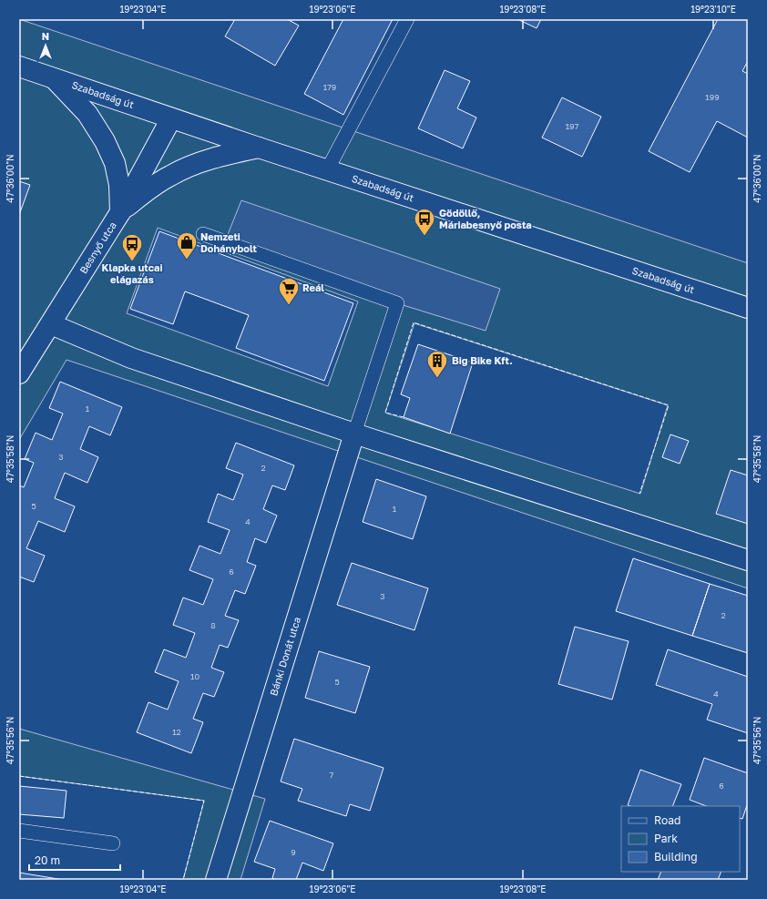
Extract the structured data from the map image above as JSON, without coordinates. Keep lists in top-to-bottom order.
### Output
{
  "streets": {
    "street": ["Szabadság út", "Besnyő utca", "Bánki Donát utca"]
  },
  "crossings": [
    ["Szabadság út", "Besnyő utca"]
  ],
  "places": {
    "bus stop": ["Gödöllő, Máriabesnyő posta", "Klapka utcai elágazás"],
    "shop": ["Nemzeti Dohánybolt"],
    "supermarket": ["Reál"],
    "building": ["Big Bike Kft."]
  },
  "house_numbers": [
    "179",
    "199",
    "197",
    "1",
    "3",
    "2",
    "5",
    "1",
    "4",
    "6",
    "3",
    "2",
    "8",
    "10",
    "5",
    "4",
    "12",
    "7",
    "6",
    "9"
  ],
  "legend": ["Road", "Park", "Building"],
  "scale_bar": "20 m",
  "north": "top",
  "coordinates": [
    "19°23'04\"E",
    "19°23'06\"E",
    "19°23'08\"E",
    "19°23'10\"E",
    "47°36'00\"N",
    "47°35'58\"N",
    "47°35'56\"N"
  ]
}
